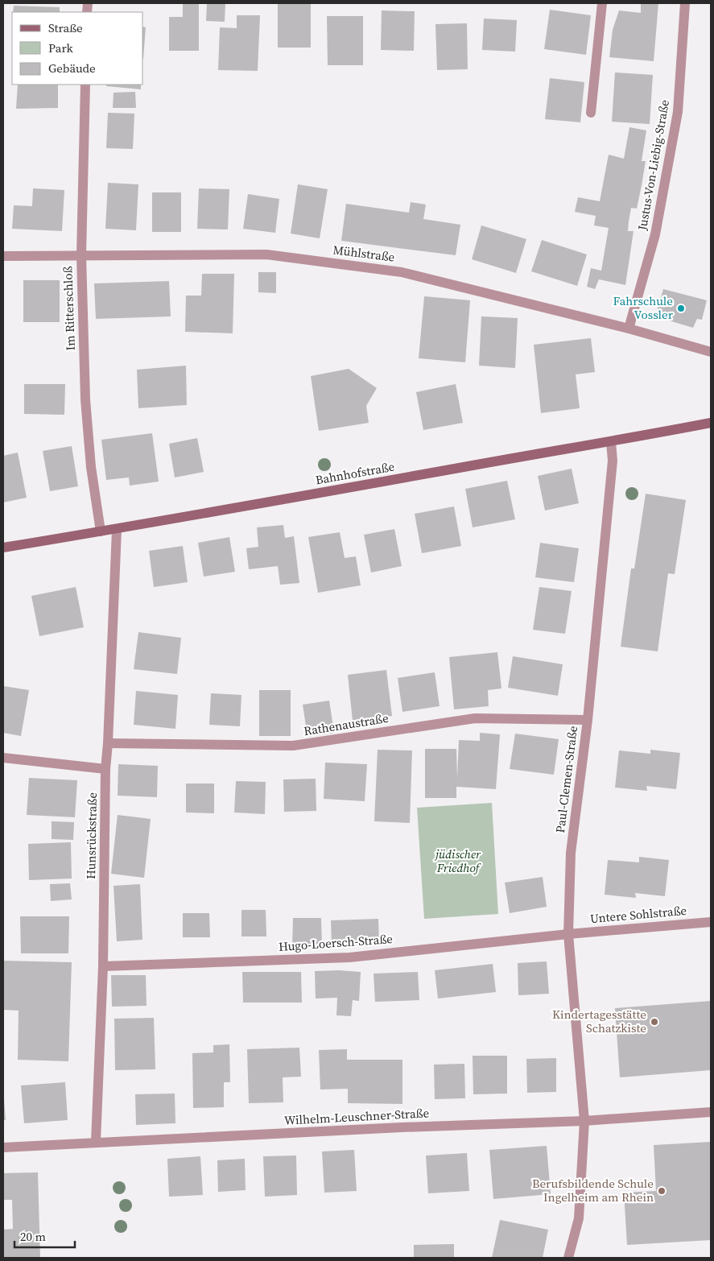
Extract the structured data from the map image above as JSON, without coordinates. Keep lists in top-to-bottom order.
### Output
{
  "streets": {
    "street": [
      "Justus-Von-Liebig-Straße",
      "Mühlstraße",
      "Im Ritterschloß",
      "Bahnhofstraße",
      "Rathenaustraße",
      "Paul-Clemen-Straße",
      "Hunsrückstraße",
      "Untere Sohlstraße",
      "Hugo-Loersch-Straße",
      "Wilhelm-Leuschner-Straße"
    ]
  },
  "crossings": [
    ["Justus-Von-Liebig-Straße", "Mühlstraße"],
    ["Mühlstraße", "Im Ritterschloß"],
    ["Im Ritterschloß", "Bahnhofstraße"],
    ["Bahnhofstraße", "Paul-Clemen-Straße"],
    ["Bahnhofstraße", "Hunsrückstraße"],
    ["Rathenaustraße", "Paul-Clemen-Straße"],
    ["Rathenaustraße", "Hunsrückstraße"],
    ["Paul-Clemen-Straße", "Untere Sohlstraße"],
    ["Paul-Clemen-Straße", "Hugo-Loersch-Straße"],
    ["Paul-Clemen-Straße", "Wilhelm-Leuschner-Straße"],
    ["Hunsrückstraße", "Hugo-Loersch-Straße"],
    ["Hunsrückstraße", "Wilhelm-Leuschner-Straße"],
    ["Untere Sohlstraße", "Hugo-Loersch-Straße"]
  ],
  "parks": ["jüdischer Friedhof"],
  "places": ["Fahrschule Vossler", "Kindertagesstätte Schatzkiste", "Berufsbildende Schule Ingelheim am Rhein"],
  "legend": ["Straße", "Park", "Gebäude"],
  "scale_bar": "20 m"
}
